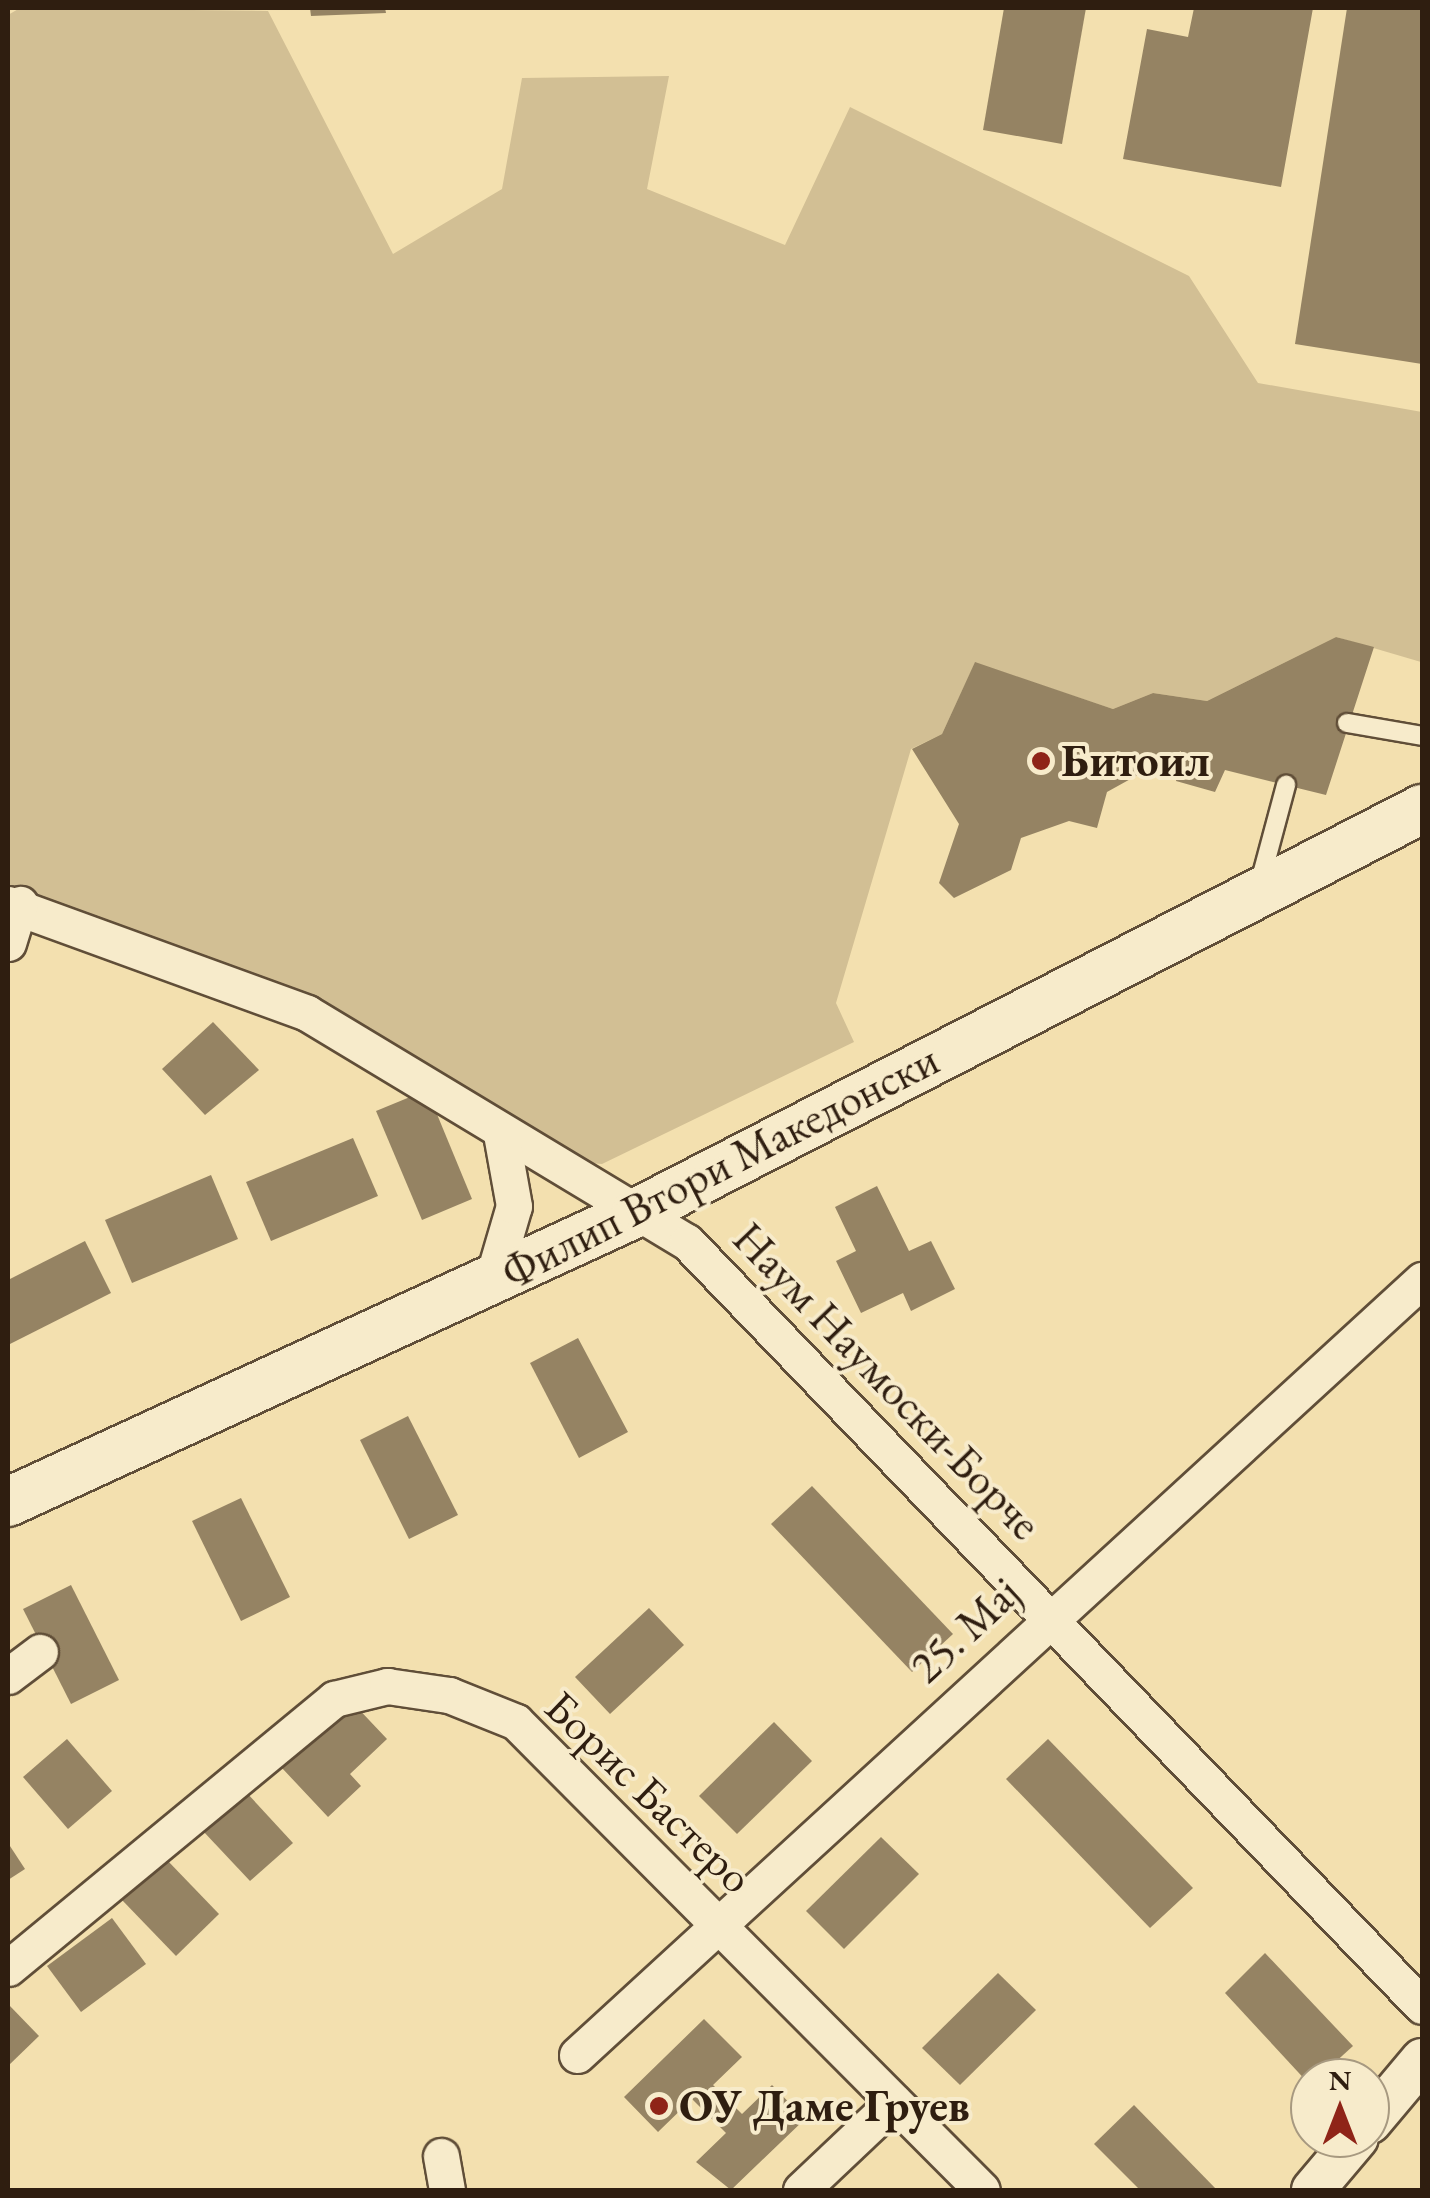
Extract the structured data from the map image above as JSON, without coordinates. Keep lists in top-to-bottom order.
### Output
{
  "streets": {
    "main road": ["Филип Втори Македонски"],
    "street": ["Наум Наумоски-Борче", "25. Мај", "Борис Бастеро"]
  },
  "crossings": [
    ["Филип Втори Македонски", "Наум Наумоски-Борче"],
    ["Наум Наумоски-Борче", "25. Мај"],
    ["25. Мај", "Борис Бастеро"]
  ],
  "places": ["Битоил", "ОУ Даме Груев"],
  "north": "top"
}
